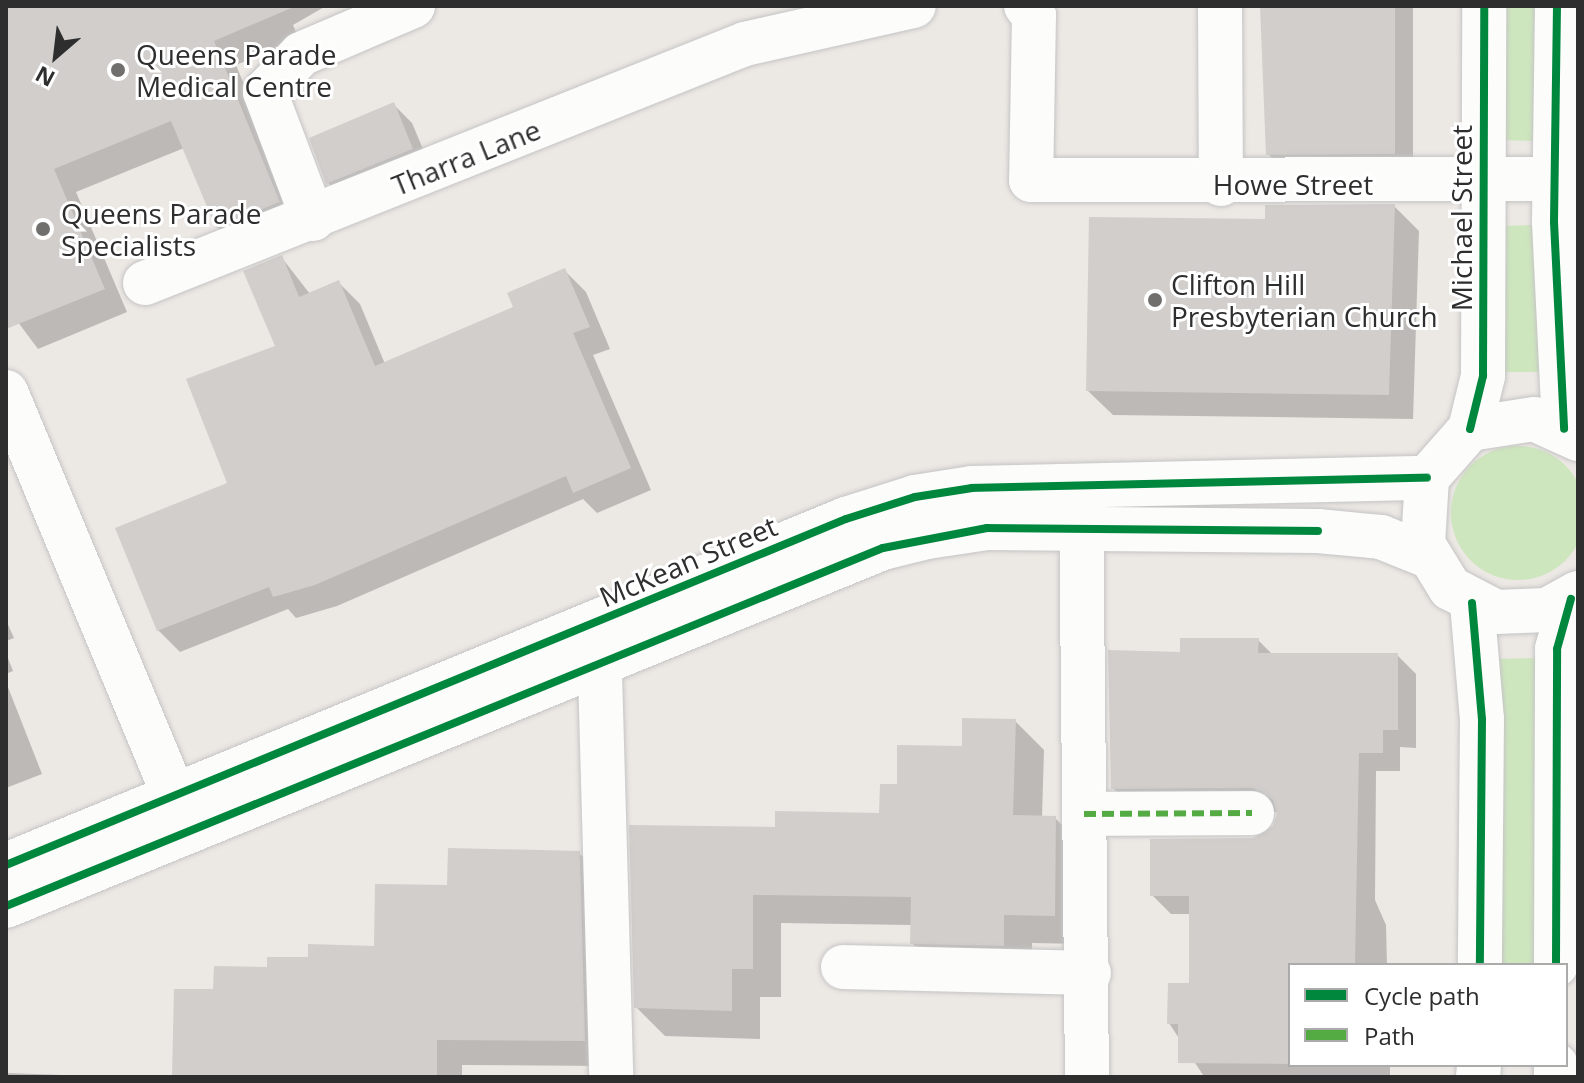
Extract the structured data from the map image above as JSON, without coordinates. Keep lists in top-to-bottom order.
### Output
{
  "streets": {
    "street": [
      "Tharra Lane",
      "Howe Street",
      "Michael Street",
      "McKean Street"
    ]
  },
  "crossings": [
    ["Howe Street", "Michael Street"]
  ],
  "places": ["Queens Parade Medical Centre", "Queens Parade Specialists", "Clifton Hill Presbyterian Church"],
  "legend": ["Cycle path", "Path"],
  "north": "bottom left"
}
